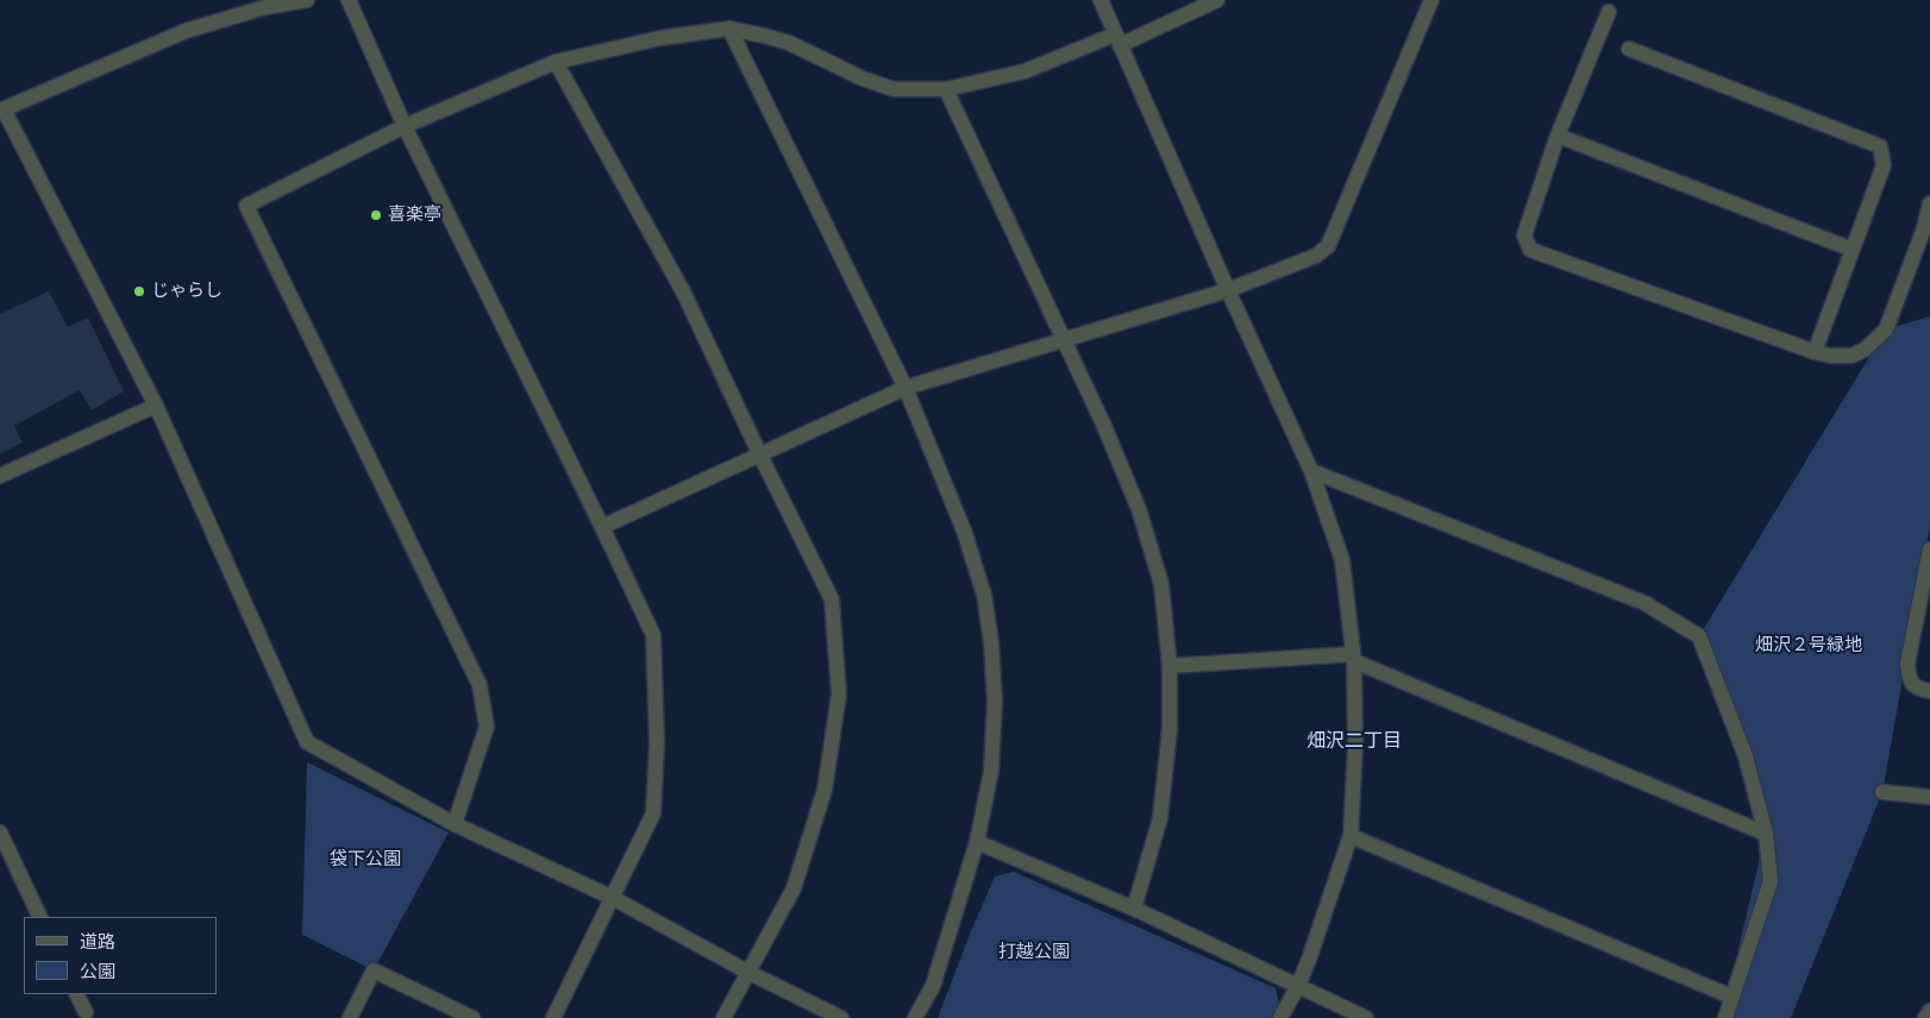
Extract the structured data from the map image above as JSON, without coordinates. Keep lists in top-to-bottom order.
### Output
{
  "districts": ["畑沢二丁目"],
  "parks": ["畑沢２号緑地", "袋下公園", "打越公園"],
  "places": ["喜楽亭", "じゃらし"],
  "legend": ["道路", "公園"]
}
